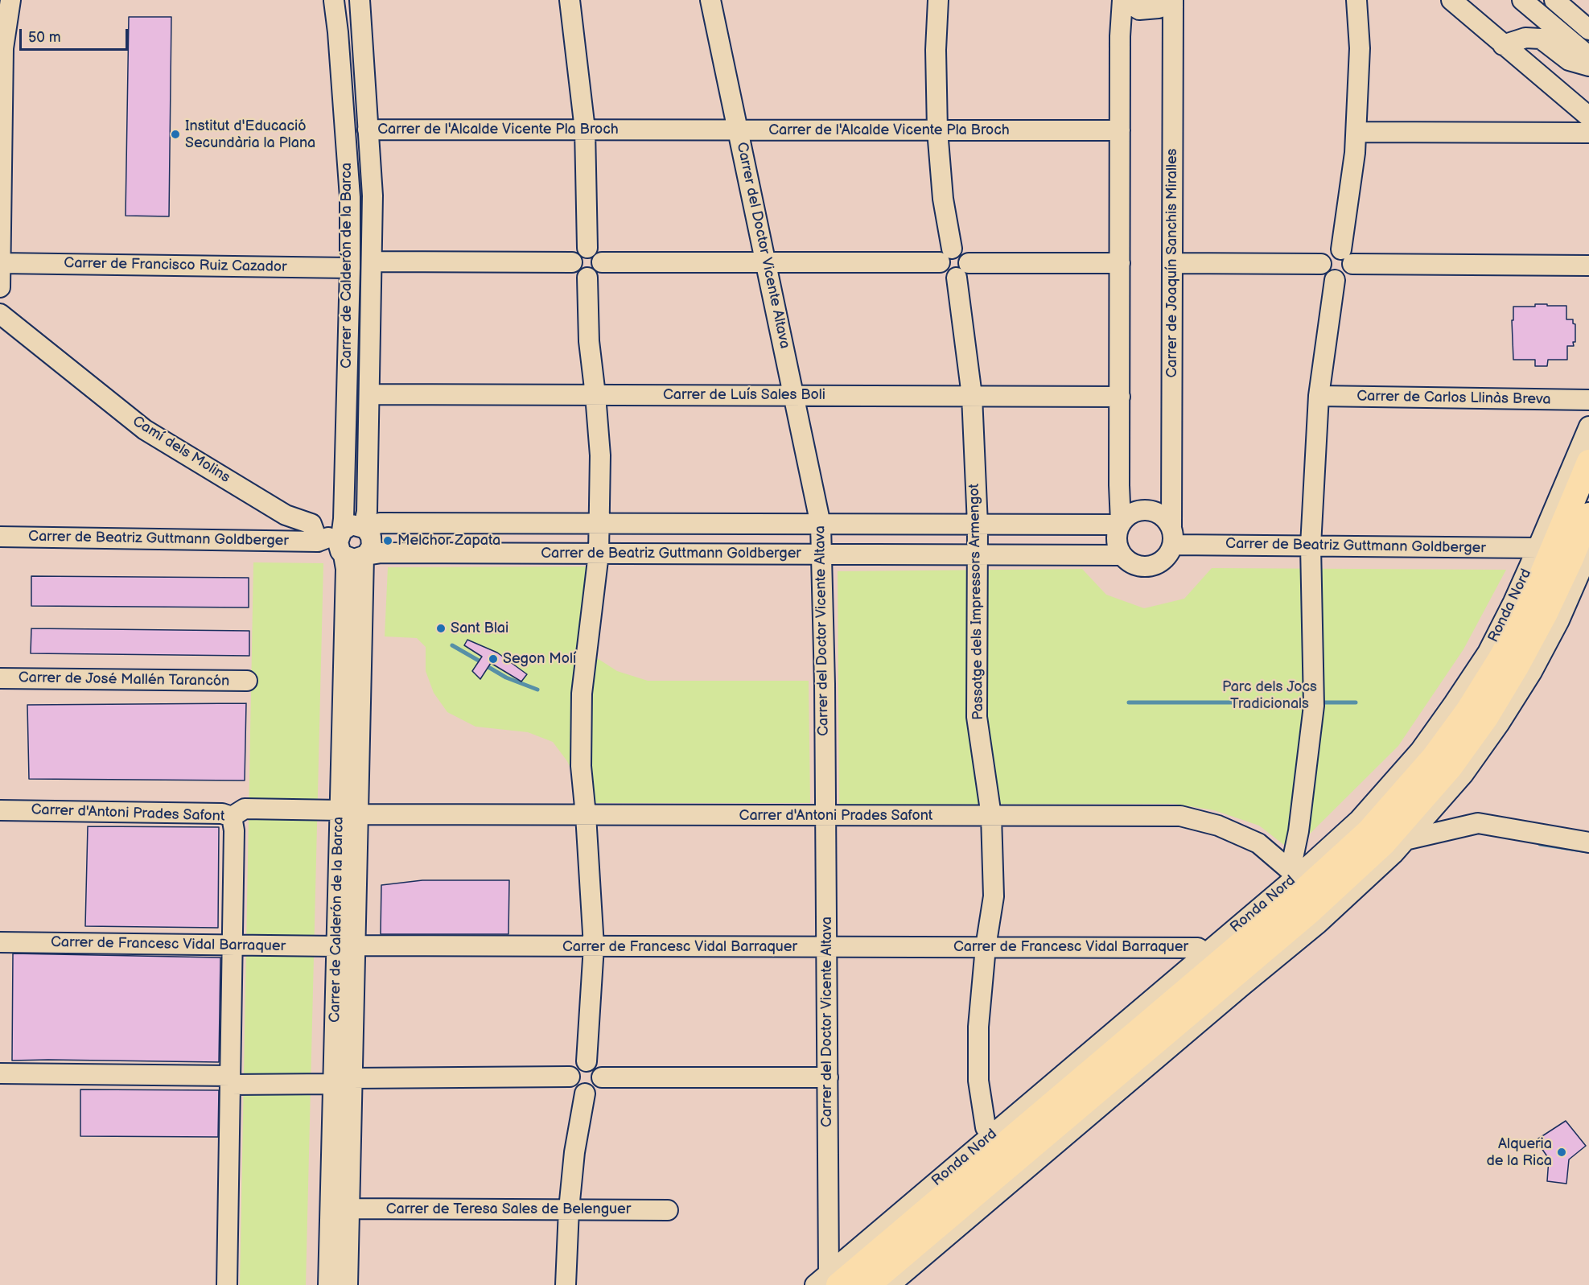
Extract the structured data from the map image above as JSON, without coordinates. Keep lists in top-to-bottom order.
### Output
{
  "streets": {
    "main road": ["Ronda Nord"],
    "street": [
      "Carrer de l'Alcalde Vicente Pla Broch",
      "Carrer del Doctor Vicente Altava",
      "Carrer de Joaquín Sanchis Miralles",
      "Carrer de Francisco Ruiz Cazador",
      "Carrer de Calderón de la Barca",
      "Carrer de Luís Sales Boli",
      "Carrer de Carlos Llinàs Breva",
      "Camí dels Molins",
      "Carrer de Beatriz Guttmann Goldberger",
      "Passatge dels Impressors Armengot",
      "Carrer de José Mallén Tarancón",
      "Carrer d'Antoni Prades Safont",
      "Carrer de Francesc Vidal Barraquer",
      "Carrer de Teresa Sales de Belenguer"
    ]
  },
  "crossings": [
    ["Carrer de l'Alcalde Vicente Pla Broch", "Carrer del Doctor Vicente Altava"],
    ["Carrer de l'Alcalde Vicente Pla Broch", "Carrer de Calderón de la Barca"],
    ["Carrer del Doctor Vicente Altava", "Carrer de Luís Sales Boli"],
    ["Carrer del Doctor Vicente Altava", "Carrer de Beatriz Guttmann Goldberger"],
    ["Carrer del Doctor Vicente Altava", "Ronda Nord"],
    ["Carrer del Doctor Vicente Altava", "Carrer d'Antoni Prades Safont"],
    ["Carrer del Doctor Vicente Altava", "Carrer de Francesc Vidal Barraquer"],
    ["Carrer de Joaquín Sanchis Miralles", "Carrer de Beatriz Guttmann Goldberger"],
    ["Carrer de Francisco Ruiz Cazador", "Carrer de Calderón de la Barca"],
    ["Carrer de Calderón de la Barca", "Carrer de Luís Sales Boli"],
    ["Carrer de Calderón de la Barca", "Carrer de Beatriz Guttmann Goldberger"],
    ["Carrer de Calderón de la Barca", "Carrer d'Antoni Prades Safont"],
    ["Carrer de Calderón de la Barca", "Carrer de Francesc Vidal Barraquer"],
    ["Carrer de Calderón de la Barca", "Carrer de Teresa Sales de Belenguer"],
    ["Carrer de Luís Sales Boli", "Passatge dels Impressors Armengot"],
    ["Camí dels Molins", "Carrer de Beatriz Guttmann Goldberger"],
    ["Carrer de Beatriz Guttmann Goldberger", "Passatge dels Impressors Armengot"],
    ["Carrer de Beatriz Guttmann Goldberger", "Ronda Nord"],
    ["Passatge dels Impressors Armengot", "Carrer d'Antoni Prades Safont"],
    ["Passatge dels Impressors Armengot", "Carrer de Francesc Vidal Barraquer"],
    ["Ronda Nord", "Carrer d'Antoni Prades Safont"],
    ["Ronda Nord", "Carrer de Francesc Vidal Barraquer"]
  ],
  "parks": ["Parc dels Jocs Tradicionals"],
  "places": [
    "Institut d'Educació Secundària la Plana",
    "Melchor Zapata",
    "Sant Blai",
    "Segon Molí",
    "Alqueria de la Rica"
  ],
  "scale_bar": "50 m"
}
